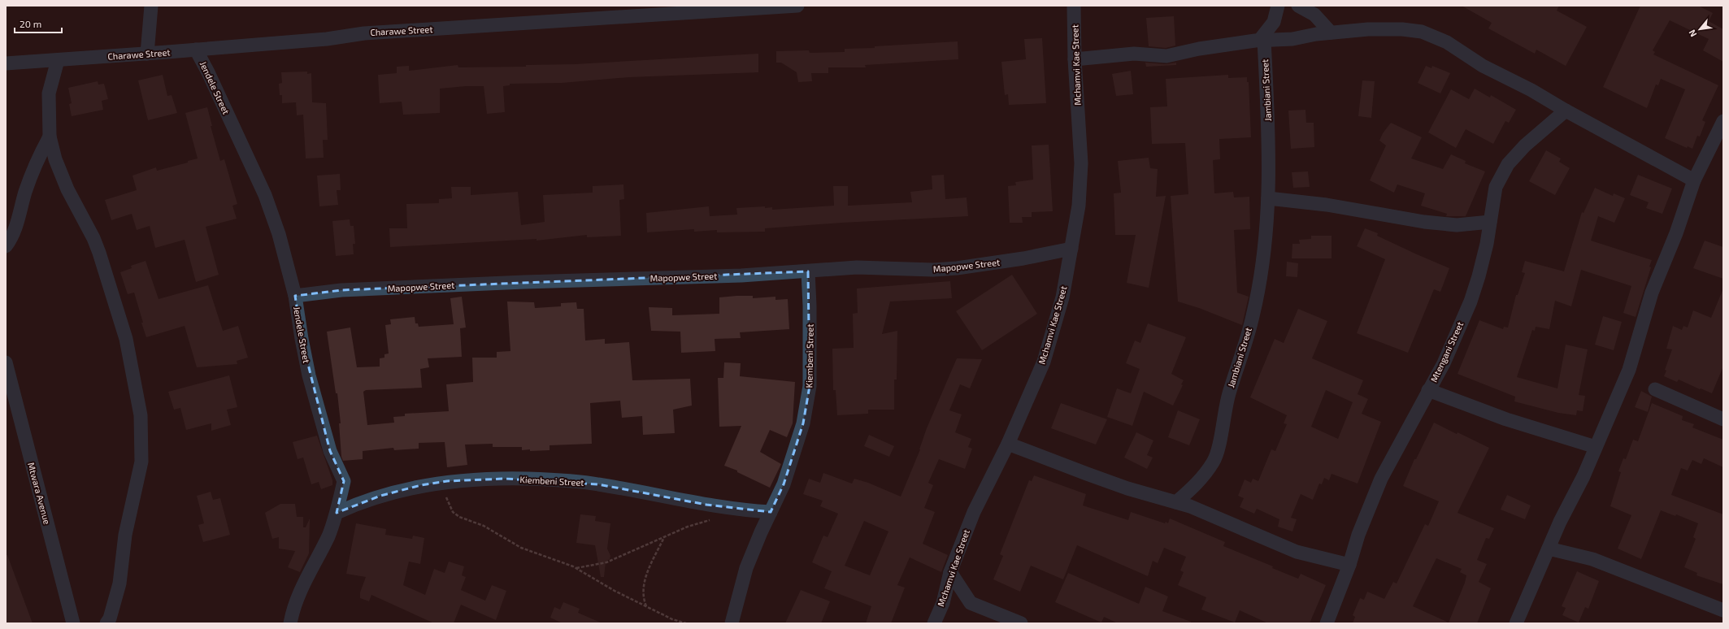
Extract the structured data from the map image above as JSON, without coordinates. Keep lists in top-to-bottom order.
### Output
{
  "streets": {
    "street": [
      "Charawe Street",
      "Mchamvi Kae Street",
      "Jendele Street",
      "Jambiani Street",
      "Mapopwe Street",
      "Mtengani Street",
      "Kiembeni Street",
      "Mtwara Avenue"
    ]
  },
  "crossings": [
    ["Charawe Street", "Jendele Street"],
    ["Mchamvi Kae Street", "Mapopwe Street"],
    ["Jendele Street", "Mapopwe Street"],
    ["Jendele Street", "Kiembeni Street"],
    ["Mapopwe Street", "Kiembeni Street"]
  ],
  "scale_bar": "20 m",
  "north": "bottom left"
}
